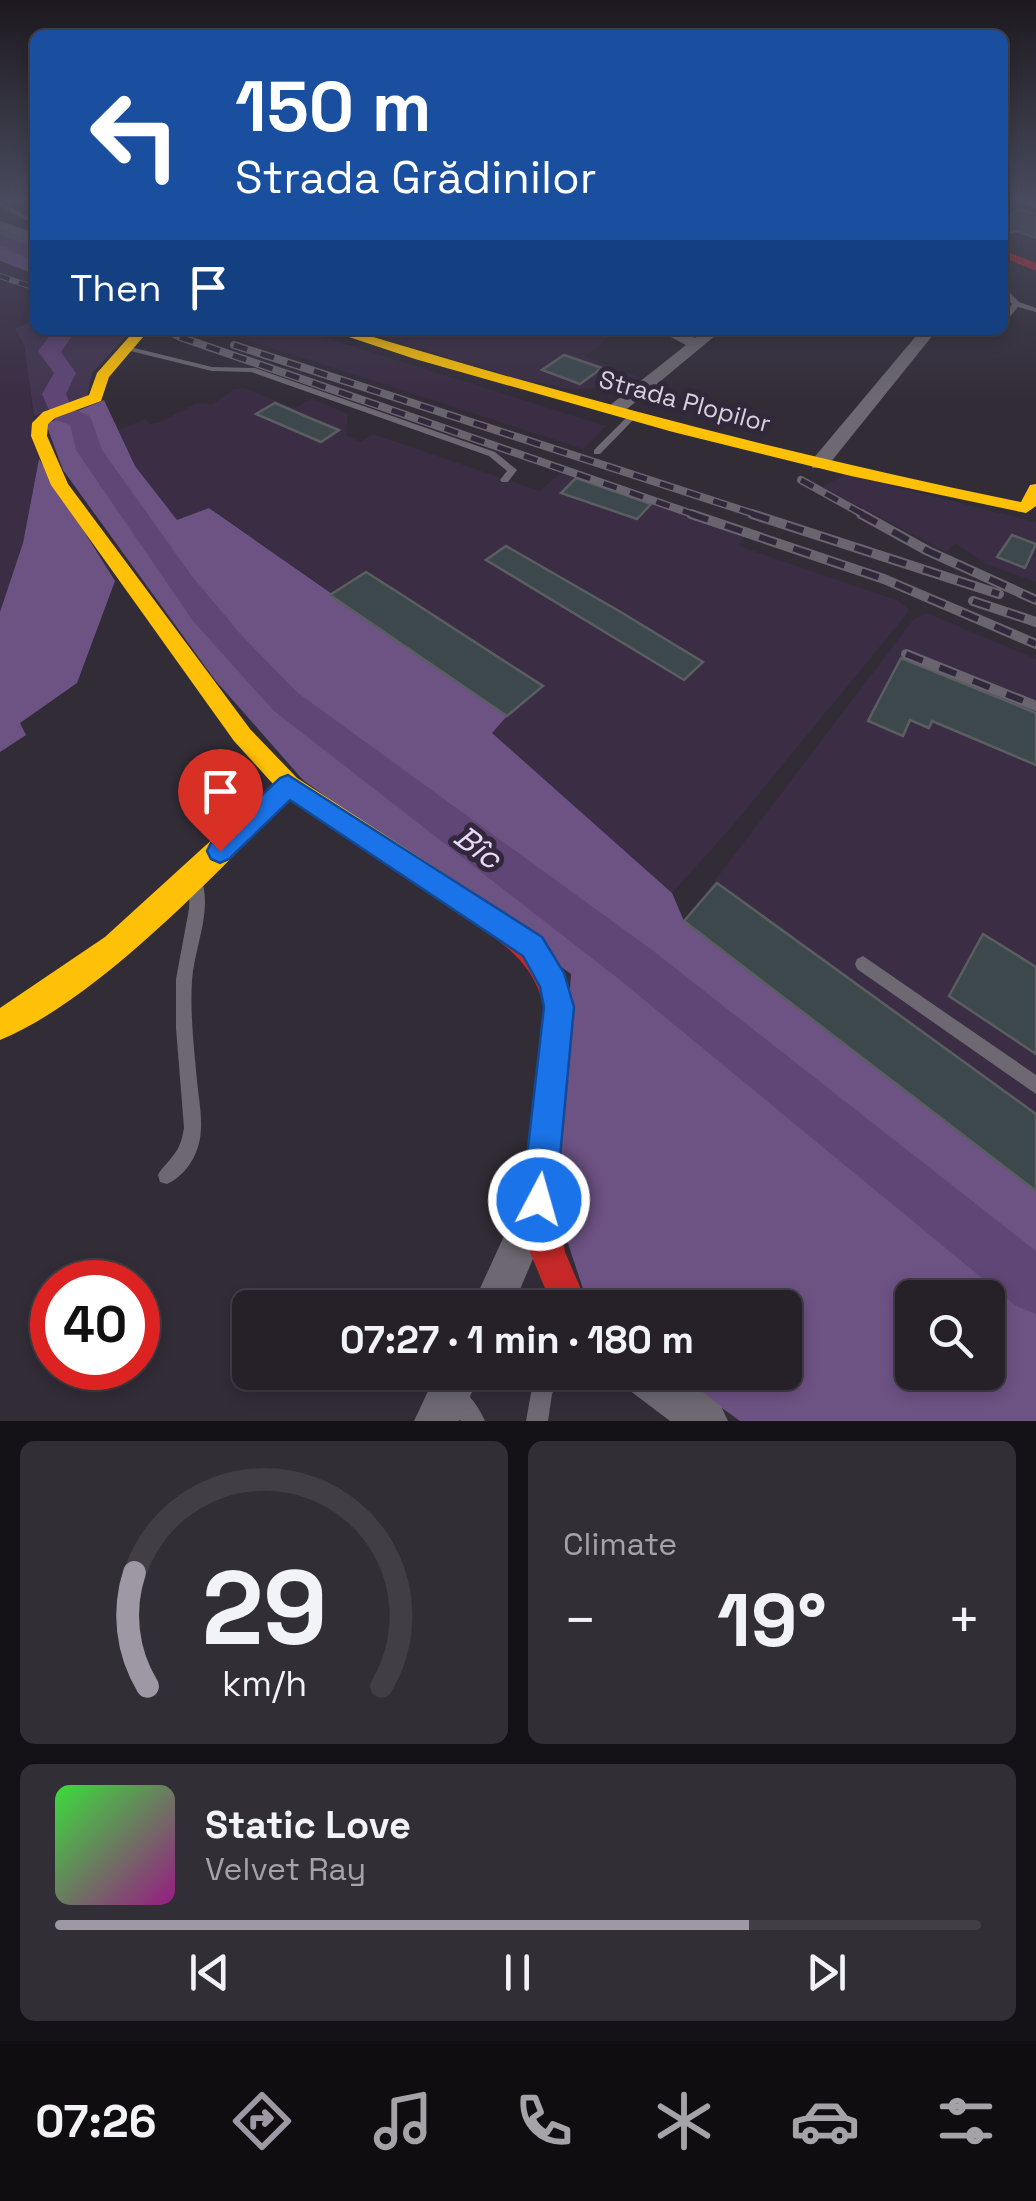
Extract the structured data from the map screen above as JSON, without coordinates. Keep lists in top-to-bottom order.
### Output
{
  "streets": {
    "main road": ["Strada Plopilor"]
  },
  "water": ["Bîc"],
  "page": {
    "turn": ["150 m", "Strada Grădinilor"],
    "then": "Then",
    "limit": "40",
    "trip": "07:27 · 1 min · 180 m",
    "tile": "Climate",
    "heat": ["−", "19°", "+"],
    "song": ["Static Love", "Velvet Ray"],
    "tabs": "07:26",
    "gauge": ["29", "km/h"]
  }
}
